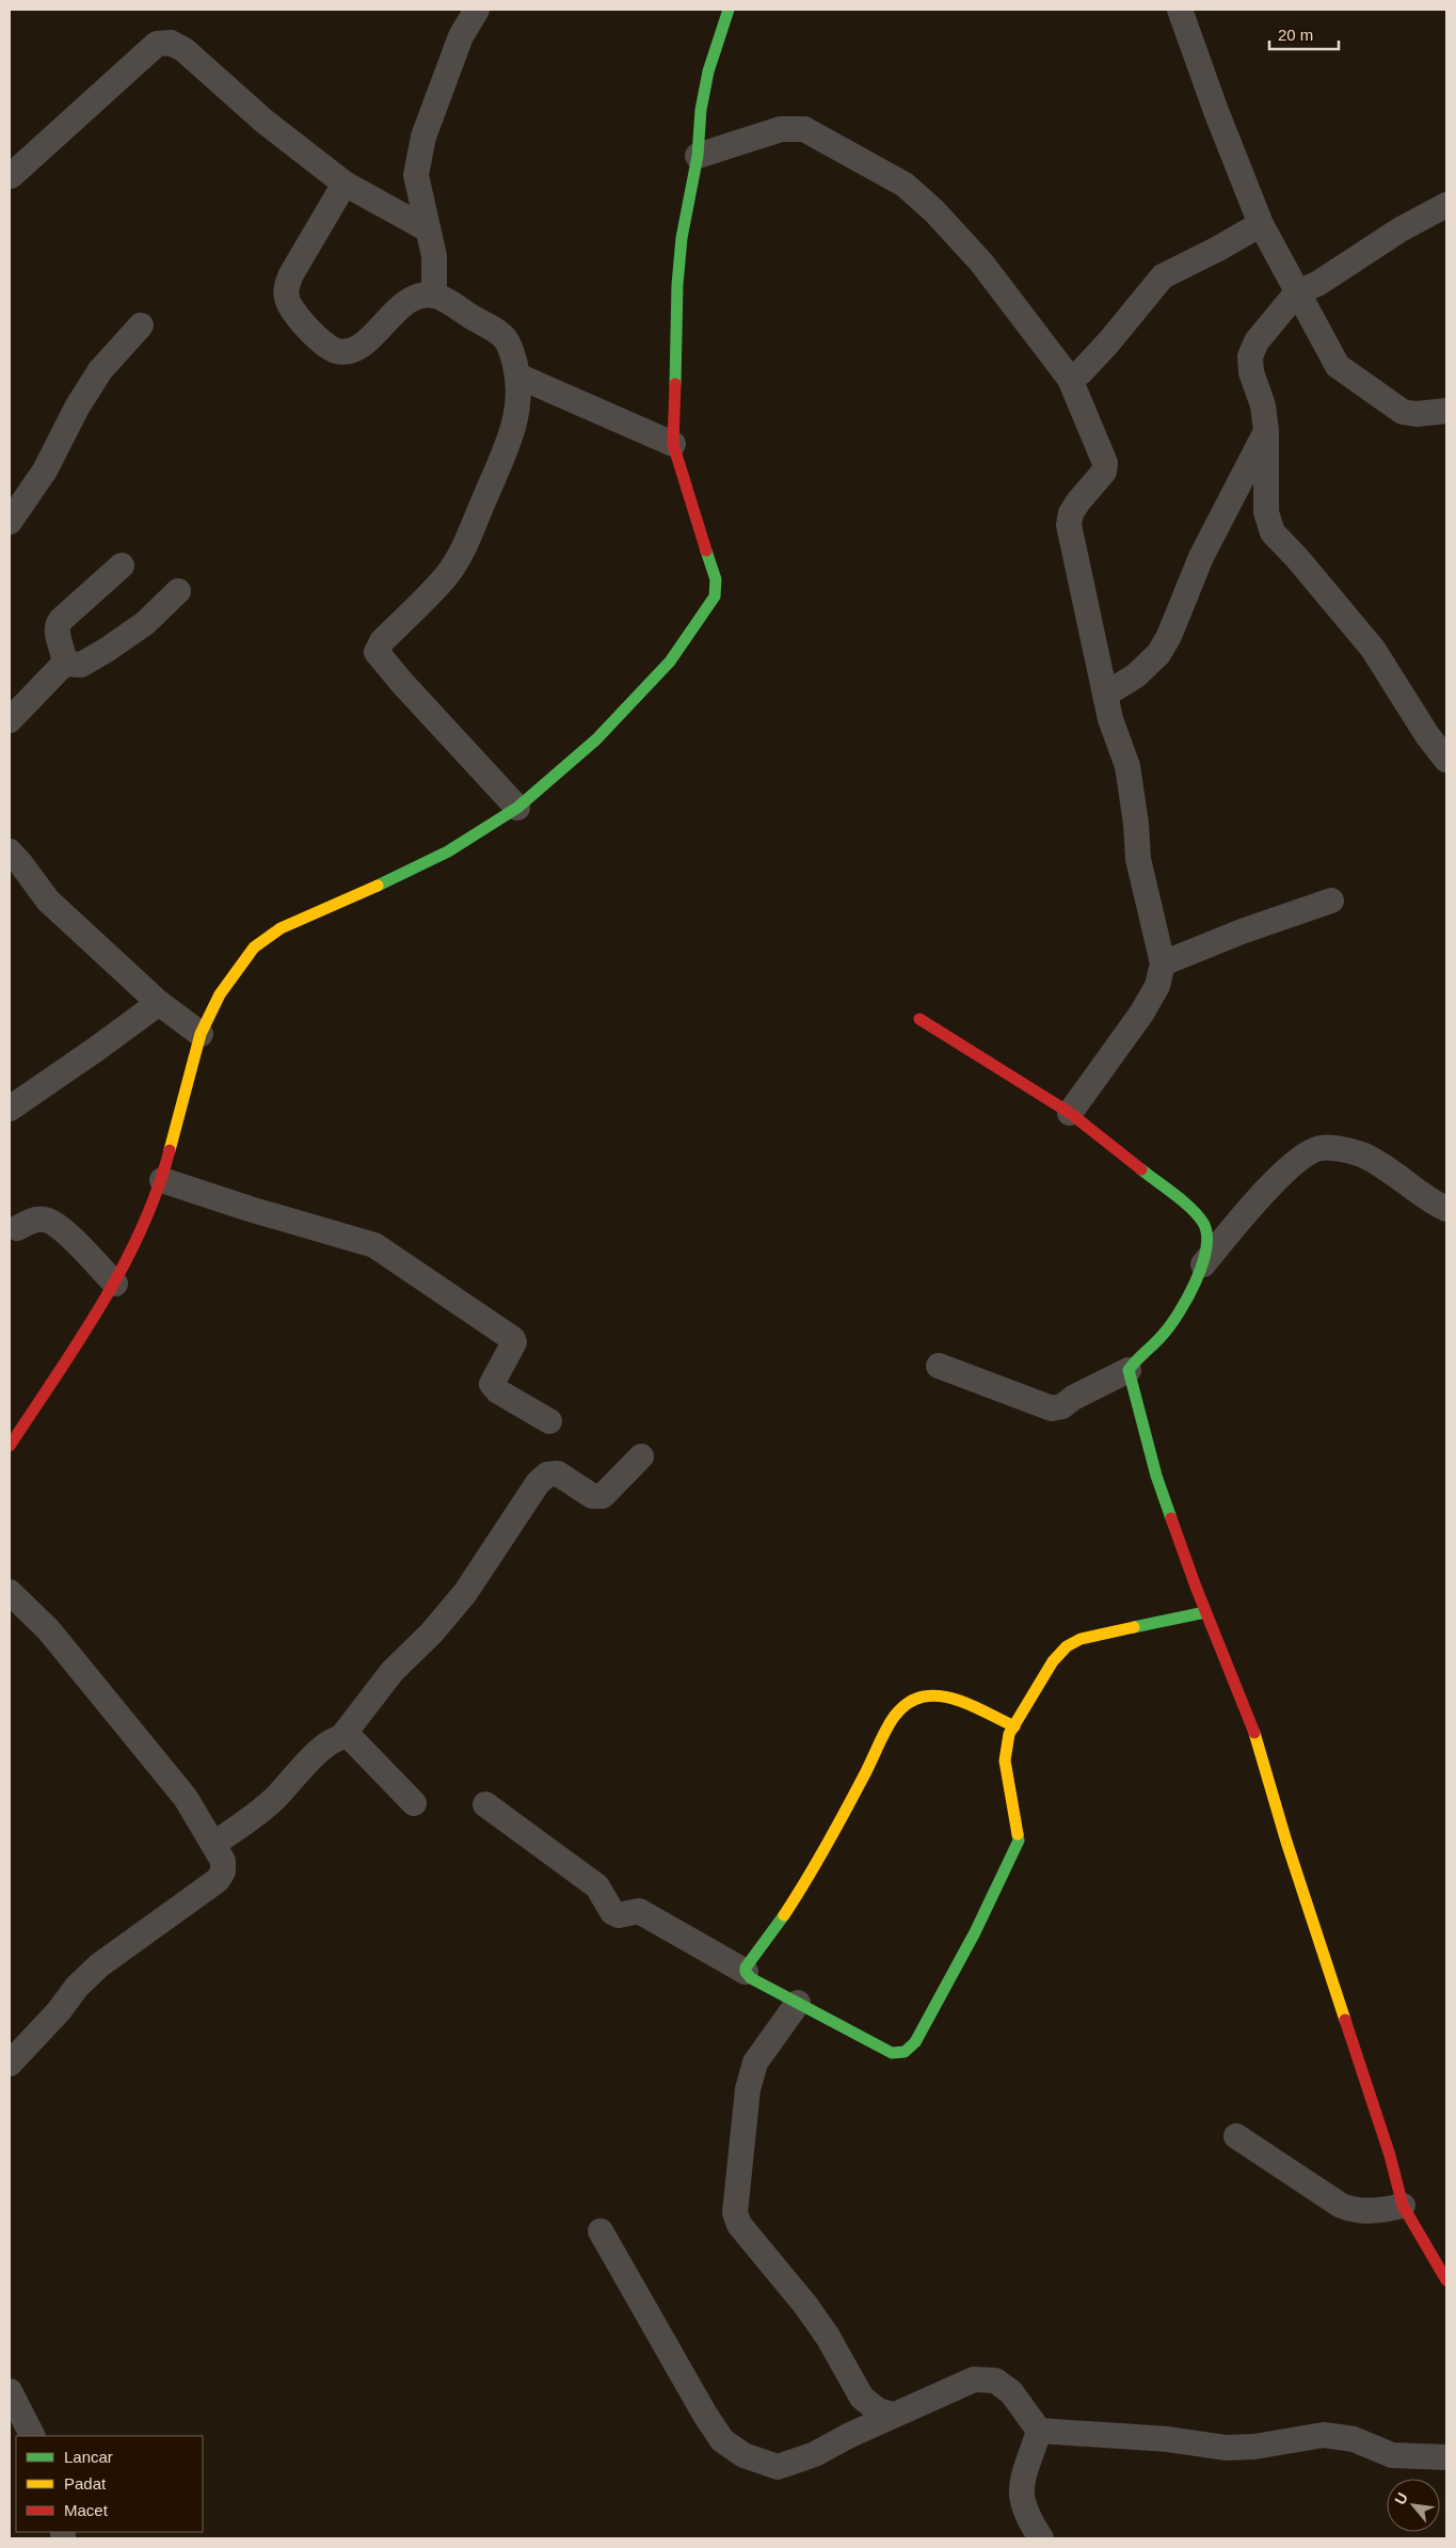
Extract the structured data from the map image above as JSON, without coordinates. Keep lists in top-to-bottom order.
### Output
{
  "legend": ["Lancar", "Padat", "Macet"],
  "scale_bar": "20 m",
  "north": "top left"
}
